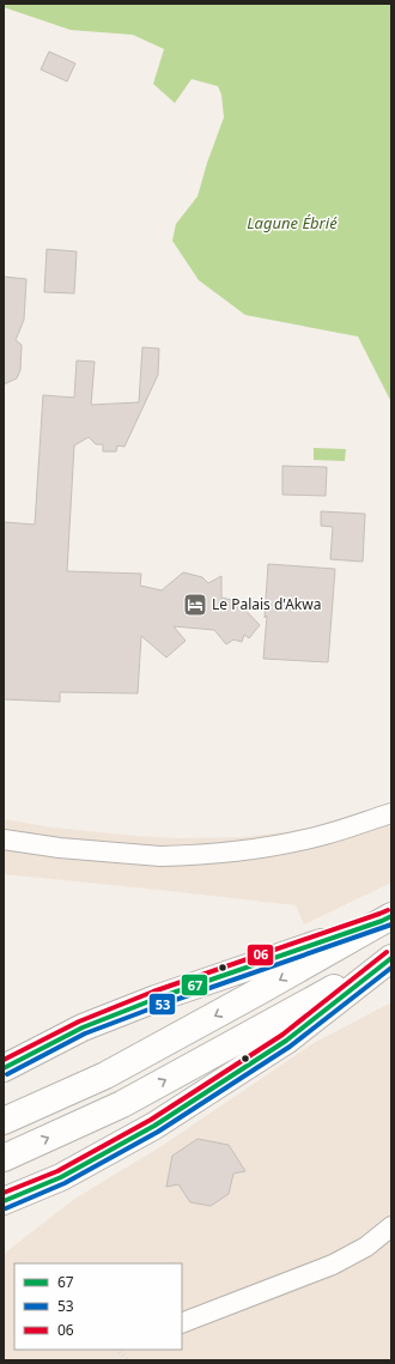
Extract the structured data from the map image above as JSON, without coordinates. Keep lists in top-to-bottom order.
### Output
{
  "water": ["Lagune Ébrié"],
  "places": {
    "hotel": ["Le Palais d'Akwa"]
  },
  "lines": ["transit line 06", "transit line 67", "transit line 53"],
  "legend": ["67", "53", "06"]
}
